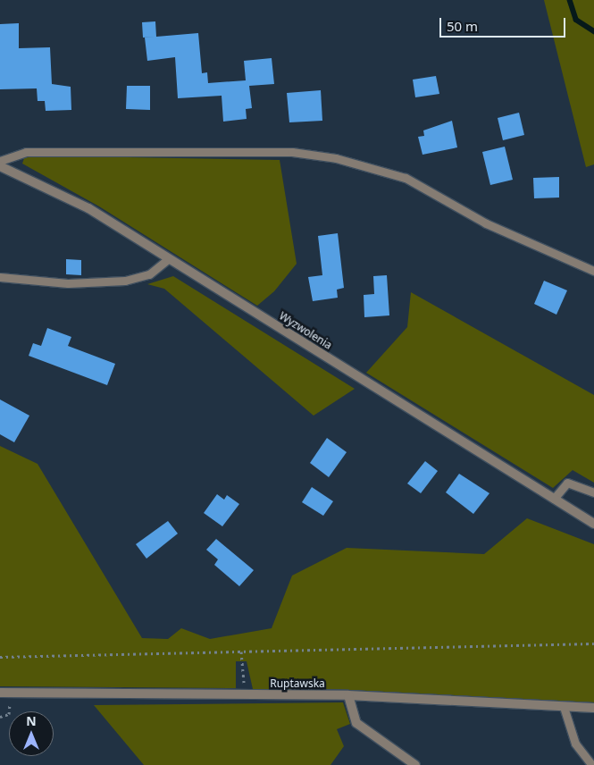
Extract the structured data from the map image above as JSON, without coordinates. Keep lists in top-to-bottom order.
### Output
{
  "streets": {
    "street": ["Wyzwolenia", "Ruptawska"]
  },
  "scale_bar": "50 m",
  "north": "top"
}
